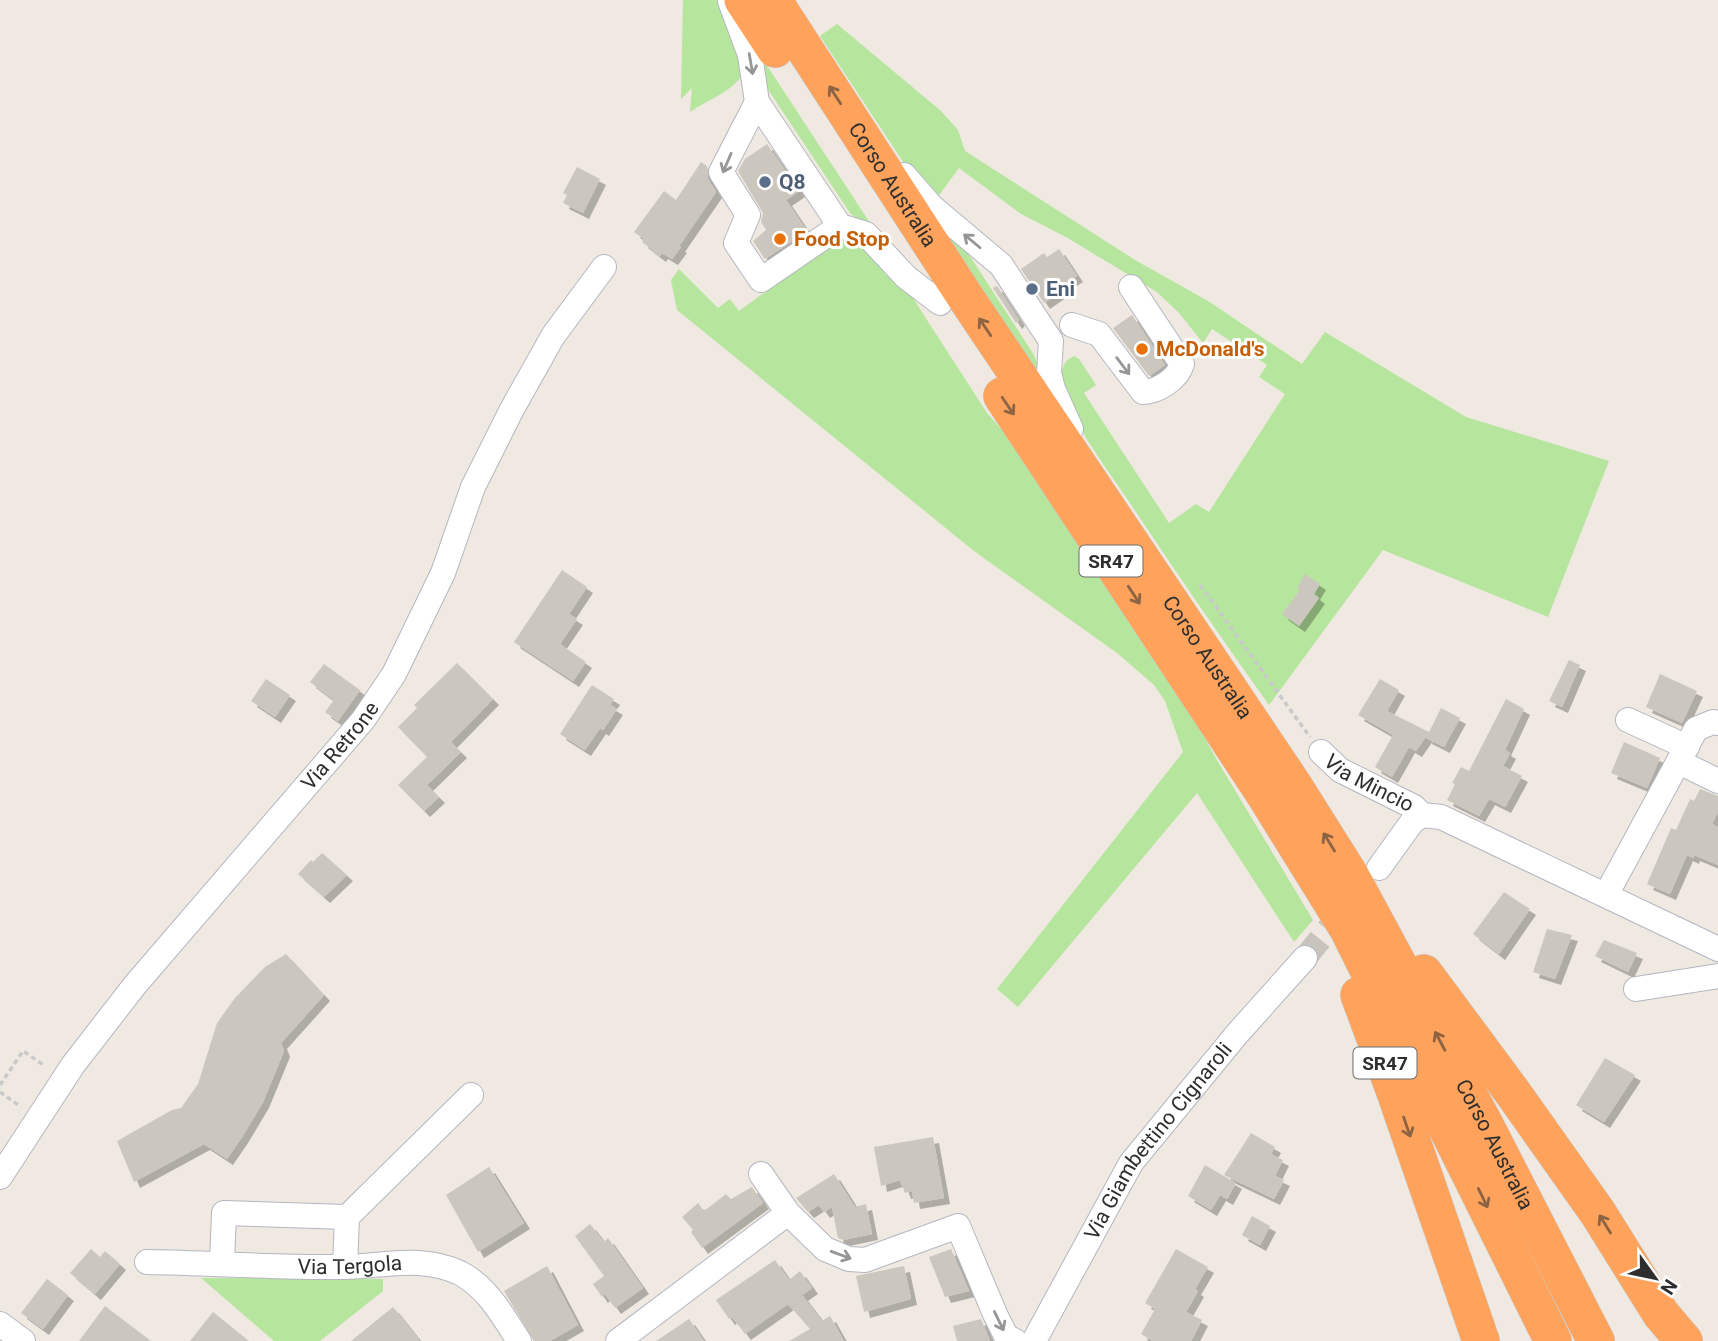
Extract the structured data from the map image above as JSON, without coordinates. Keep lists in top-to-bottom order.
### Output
{
  "streets": {
    "highway": ["Corso Australia", "SR47"],
    "street": [
      "Via Retrone",
      "Via Mincio",
      "Via Giambettino Cignaroli",
      "Via Tergola"
    ]
  },
  "crossings": [
    ["Corso Australia", "SR47"]
  ],
  "places": [
    "Q8",
    "Food Stop",
    "Eni",
    "McDonald's"
  ],
  "north": "bottom right"
}
